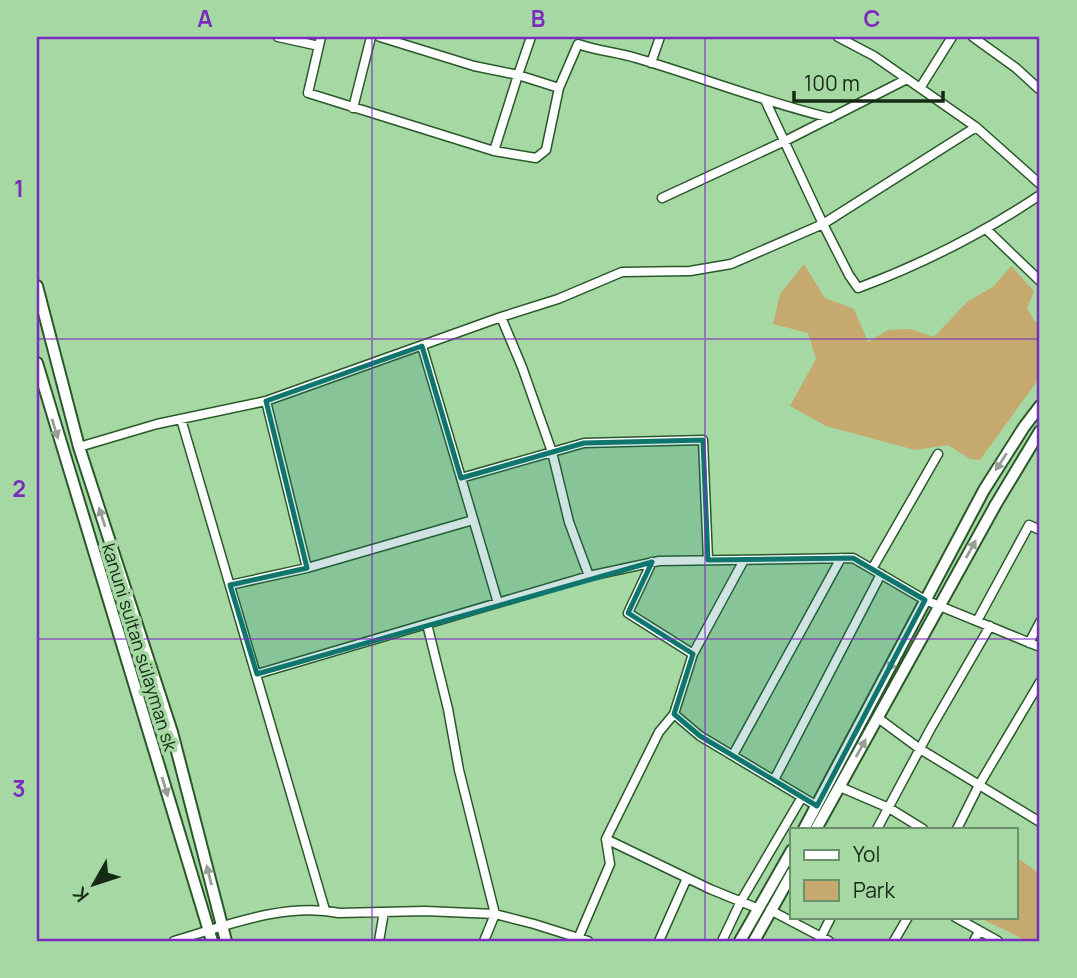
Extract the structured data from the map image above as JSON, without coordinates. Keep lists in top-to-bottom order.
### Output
{
  "streets": {
    "main road": ["kanuni sultan sülayman sk"]
  },
  "legend": ["Yol", "Park"],
  "scale_bar": "100 m",
  "north": "bottom left",
  "grid": {
    "columns": ["A", "B", "C"],
    "rows": ["1", "2", "3"]
  }
}
